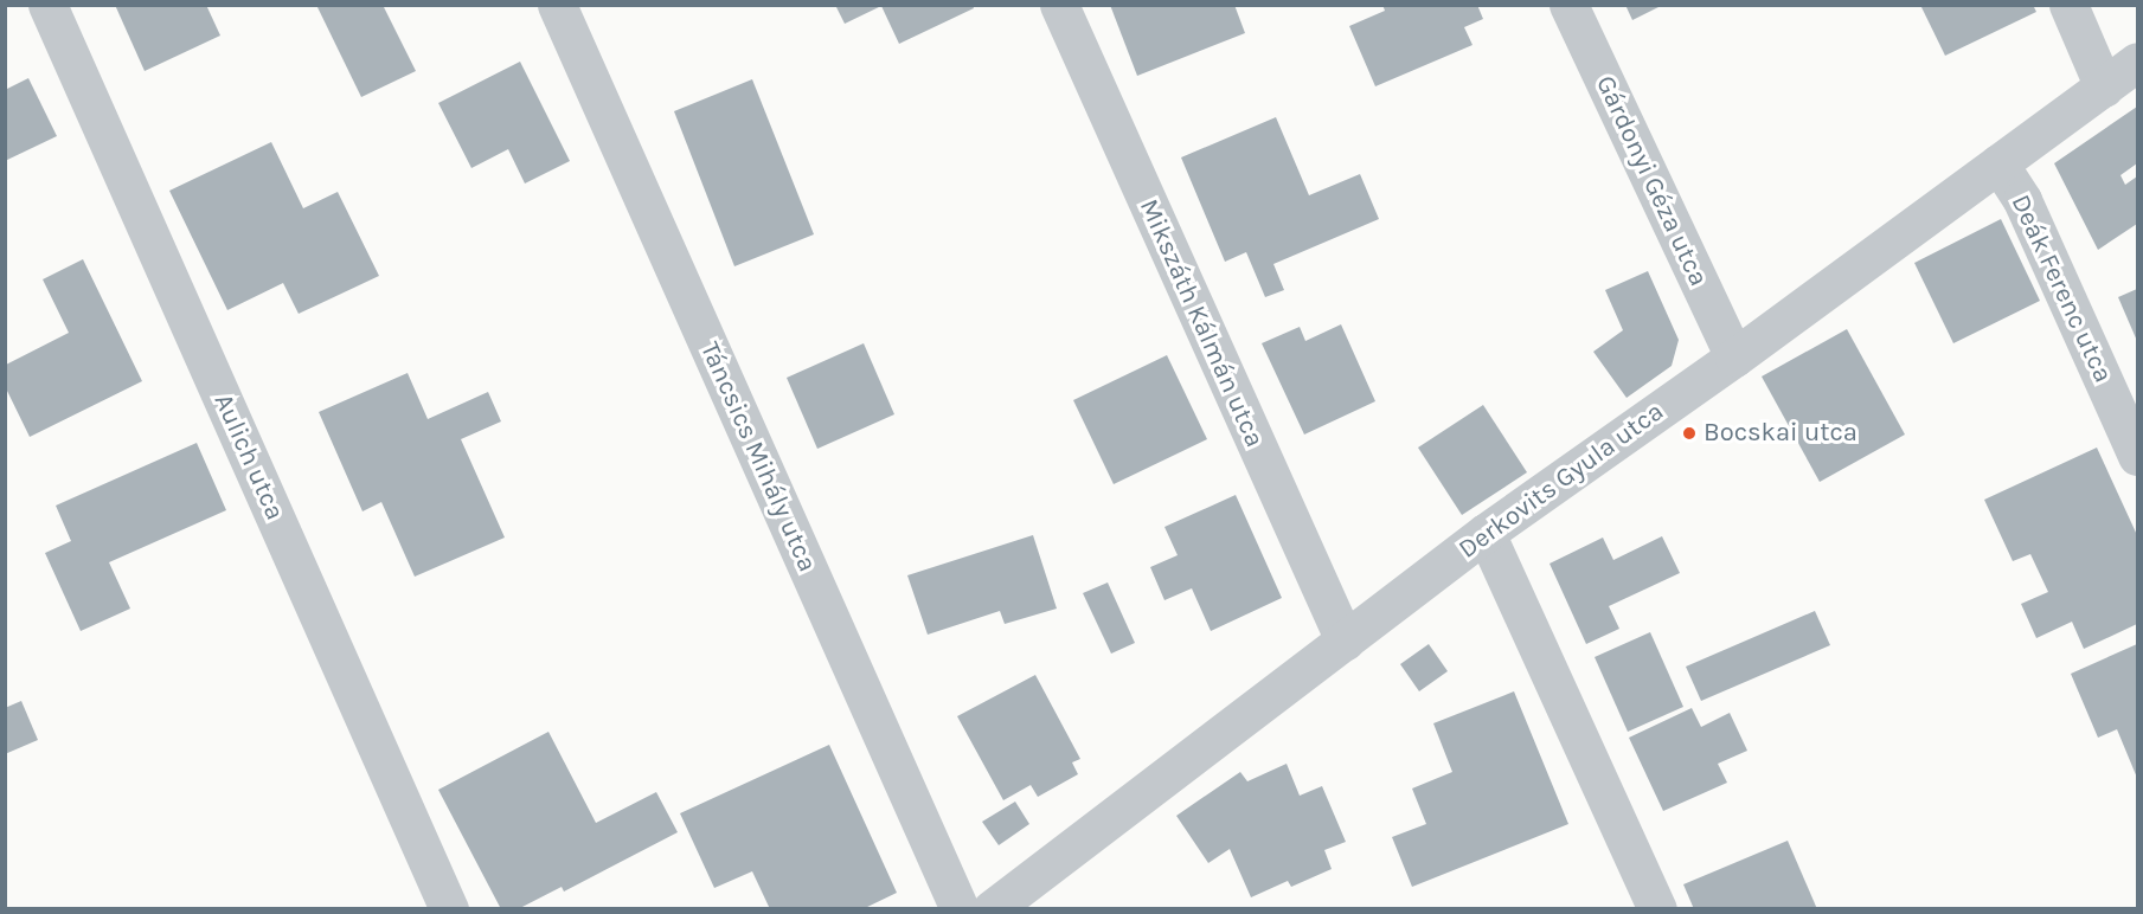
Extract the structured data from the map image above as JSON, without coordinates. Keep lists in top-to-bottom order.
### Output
{
  "streets": {
    "street": [
      "Gárdonyi Géza utca",
      "Deák Ferenc utca",
      "Mikszáth Kálmán utca",
      "Aulich utca",
      "Táncsics Mihály utca",
      "Derkovits Gyula utca"
    ]
  },
  "crossings": [
    ["Gárdonyi Géza utca", "Derkovits Gyula utca"],
    ["Deák Ferenc utca", "Derkovits Gyula utca"],
    ["Mikszáth Kálmán utca", "Derkovits Gyula utca"]
  ],
  "places": ["Bocskai utca"]
}
